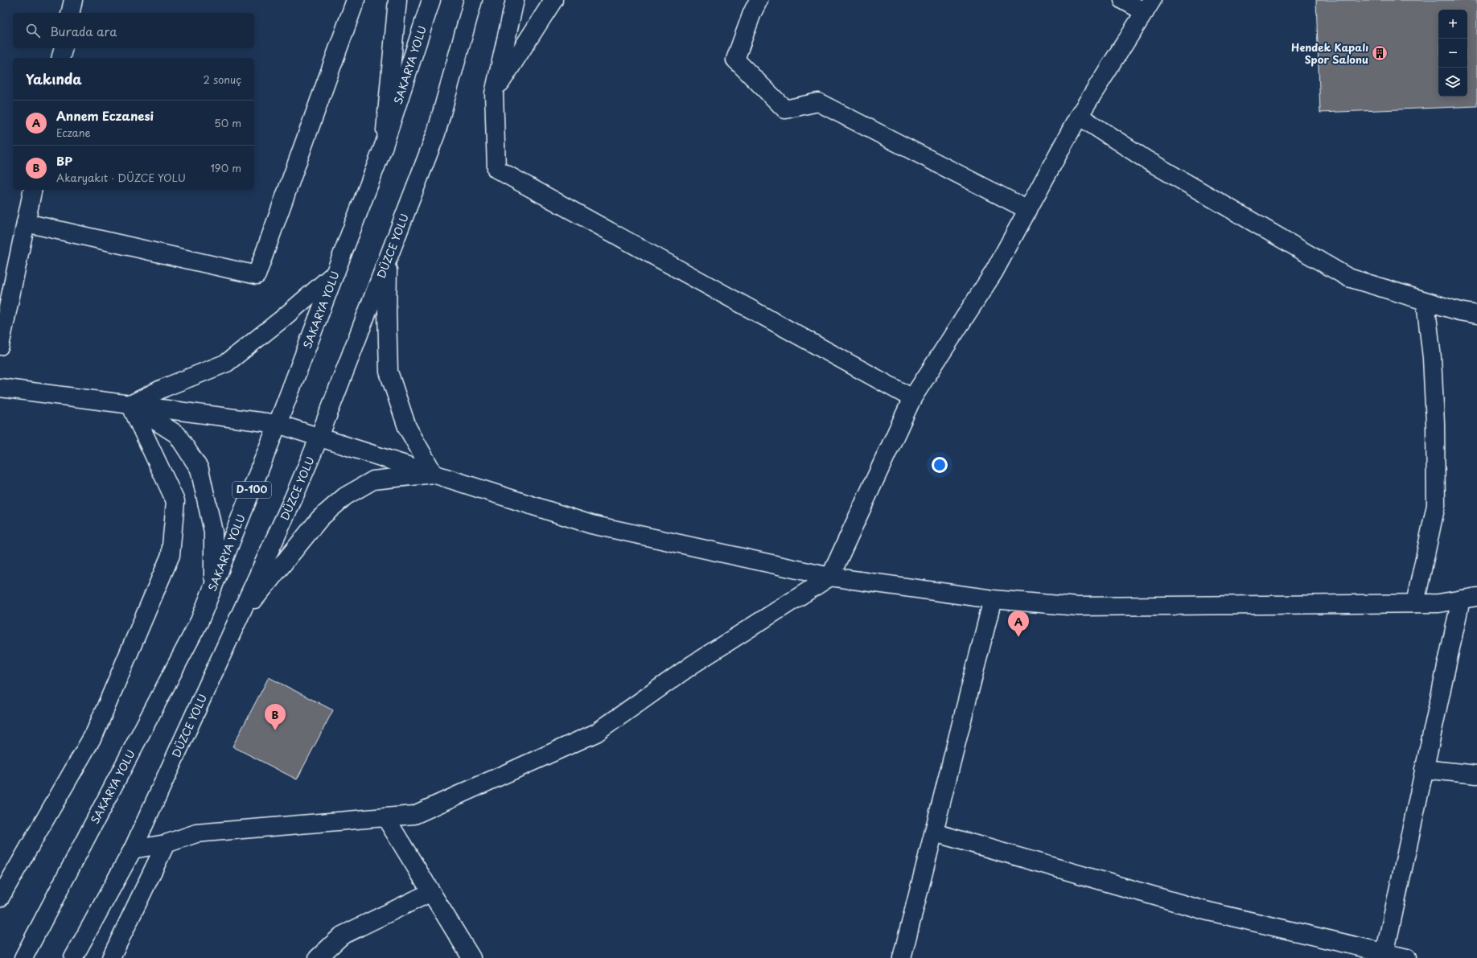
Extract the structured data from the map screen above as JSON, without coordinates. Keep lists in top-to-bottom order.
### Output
{
  "streets": {
    "main road": ["SAKARYA YOLU", "DÜZCE YOLU", "D-100"]
  },
  "places": {
    "building": ["Hendek Kapalı Spor Salonu"]
  },
  "page": {
    "map_buttons": ["+", "−"],
    "search": "Burada ara",
    "heading": ["Yakında", "2 sonuç"],
    "list": [
      {
        "mark": "A",
        "name": "Annem Eczanesi",
        "note": "Eczane",
        "value": "50 m"
      },
      {
        "mark": "B",
        "name": "BP",
        "note": "Akaryakıt · DÜZCE YOLU",
        "value": "190 m"
      }
    ],
    "pins": ["A", "B"]
  }
}
